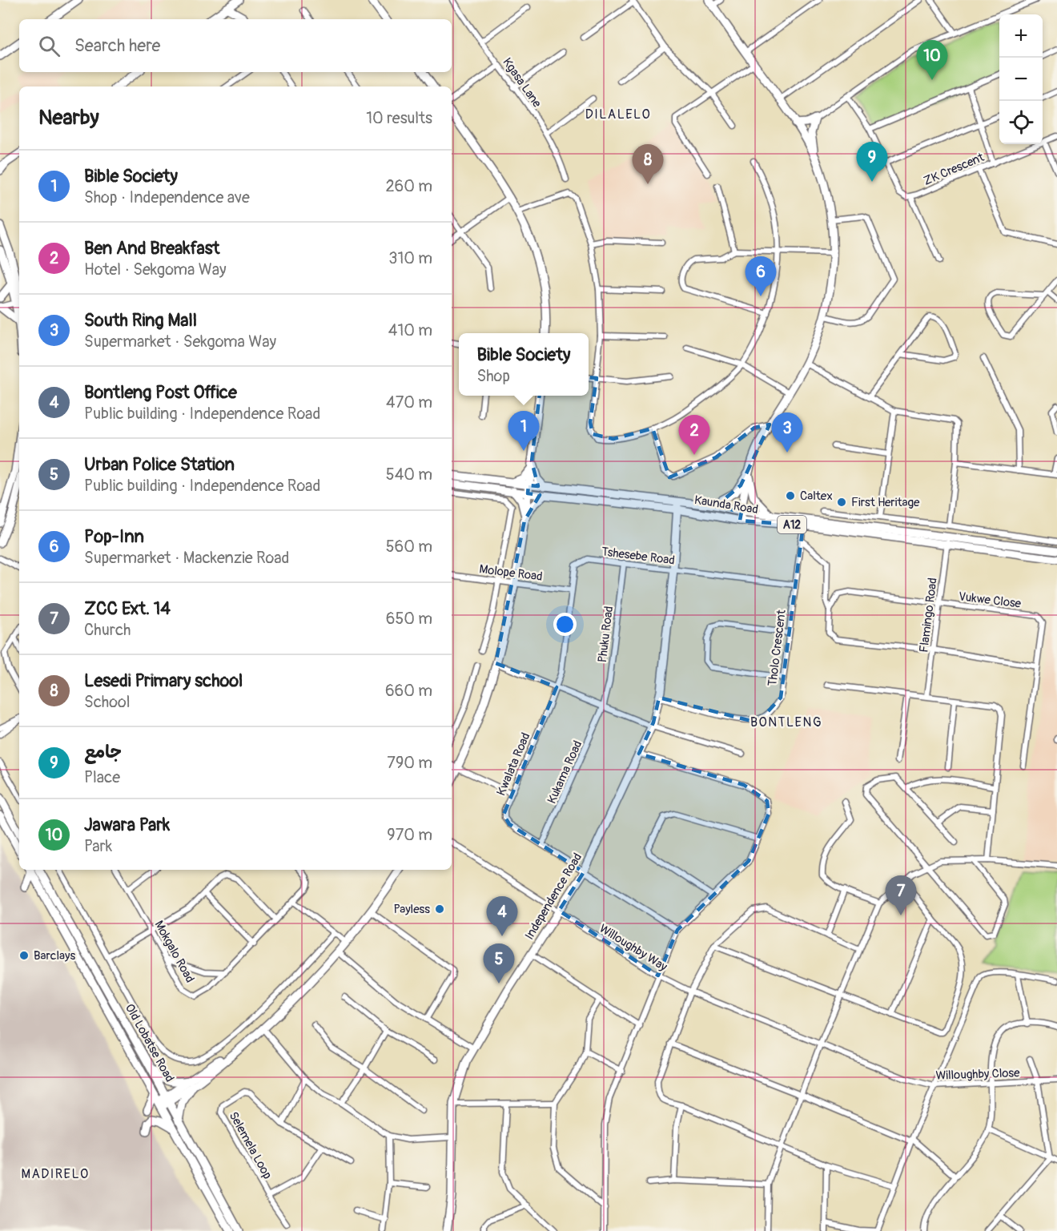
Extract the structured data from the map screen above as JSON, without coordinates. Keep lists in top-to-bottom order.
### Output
{
  "streets": {
    "main road": [
      "Kaunda Road",
      "A12",
      "Independence Road",
      "Old Lobatse Road"
    ],
    "street": [
      "Kgasa Lane",
      "ZK Crescent",
      "Tshesebe Road",
      "Molope Road",
      "Vukwe Close",
      "Flamingo Road",
      "Phuku Road",
      "Tholo Crescent",
      "Kwalata Road",
      "Kukama Road",
      "Willoughby Way",
      "Mokgalo Road",
      "Willoughby Close",
      "Selemela Loop"
    ]
  },
  "crossings": [
    ["Kaunda Road", "A12"],
    ["Kaunda Road", "Flamingo Road"],
    ["Kaunda Road", "Tholo Crescent"],
    ["Kaunda Road", "Independence Road"],
    ["A12", "Flamingo Road"],
    ["Tshesebe Road", "Molope Road"],
    ["Tshesebe Road", "Phuku Road"],
    ["Tshesebe Road", "Tholo Crescent"],
    ["Tshesebe Road", "Kwalata Road"],
    ["Tshesebe Road", "Independence Road"],
    ["Vukwe Close", "Flamingo Road"],
    ["Phuku Road", "Kukama Road"],
    ["Tholo Crescent", "Independence Road"],
    ["Kwalata Road", "Kukama Road"],
    ["Kwalata Road", "Independence Road"],
    ["Independence Road", "Willoughby Way"],
    ["Willoughby Way", "Willoughby Close"]
  ],
  "districts": ["DILALELO", "BONTLENG", "MADIRELO"],
  "places": [
    "Caltex",
    "First Heritage",
    "Payless",
    "Barclays"
  ],
  "page": {
    "map_buttons": ["+", "−"],
    "search": "Search here",
    "pins": [
      "10",
      "9",
      "8",
      "6",
      "1",
      "3",
      "2",
      "7",
      "4",
      "5"
    ],
    "heading": ["Nearby", "10 results"],
    "list": [
      {
        "mark": "1",
        "name": "Bible Society",
        "note": "Shop · Independence ave",
        "value": "260 m"
      },
      {
        "mark": "2",
        "name": "Ben And Breakfast",
        "note": "Hotel · Sekgoma Way",
        "value": "310 m"
      },
      {
        "mark": "3",
        "name": "South Ring Mall",
        "note": "Supermarket · Sekgoma Way",
        "value": "410 m"
      },
      {
        "mark": "4",
        "name": "Bontleng Post Office",
        "note": "Public building · Independence Road",
        "value": "470 m"
      },
      {
        "mark": "5",
        "name": "Urban Police Station",
        "note": "Public building · Independence Road",
        "value": "540 m"
      },
      {
        "mark": "6",
        "name": "Pop-Inn",
        "note": "Supermarket · Mackenzie Road",
        "value": "560 m"
      },
      {
        "mark": "7",
        "name": "ZCC Ext. 14",
        "note": "Church",
        "value": "650 m"
      },
      {
        "mark": "8",
        "name": "Lesedi Primary school",
        "note": "School",
        "value": "660 m"
      },
      {
        "mark": "9",
        "name": "جامع",
        "note": "Place",
        "value": "790 m"
      },
      {
        "mark": "10",
        "name": "Jawara Park",
        "note": "Park",
        "value": "970 m"
      }
    ],
    "popup": ["Bible Society", "Shop"]
  }
}
